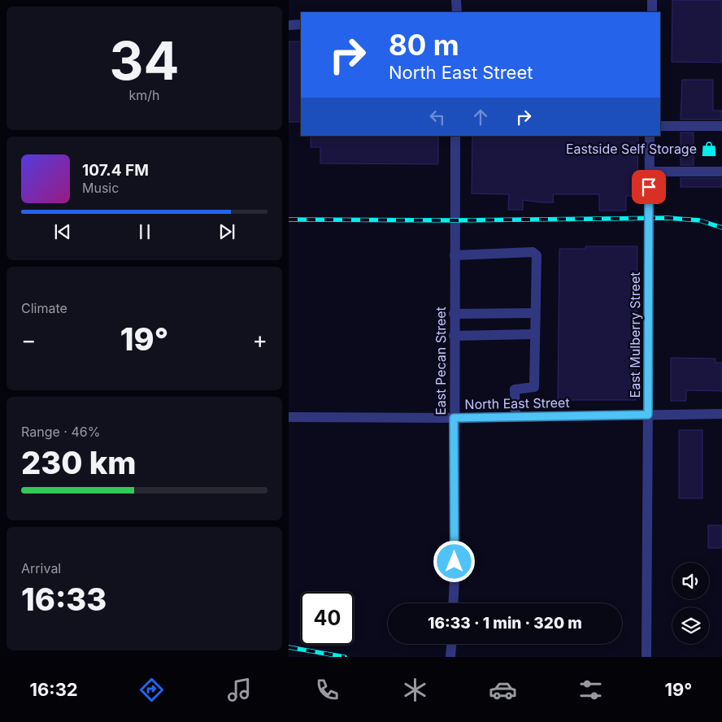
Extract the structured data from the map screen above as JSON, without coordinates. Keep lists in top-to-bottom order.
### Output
{
  "streets": {
    "street": ["East Mulberry Street", "East Pecan Street", "North East Street"]
  },
  "crossings": [
    ["East Mulberry Street", "North East Street"],
    ["East Pecan Street", "North East Street"]
  ],
  "places": {
    "shop": ["Eastside Self Storage"]
  },
  "page": {
    "tile": [
      ["34", "km/h"],
      "Climate",
      ["Range · 46%", "230 km"],
      ["Arrival", "16:33"]
    ],
    "turn": ["80 m", "North East Street"],
    "song": ["107.4 FM", "Music"],
    "heat": ["−", "19°", "+"],
    "limit": "40",
    "trip": "16:33 · 1 min · 320 m",
    "tabs": ["16:32", "19°"]
  }
}
